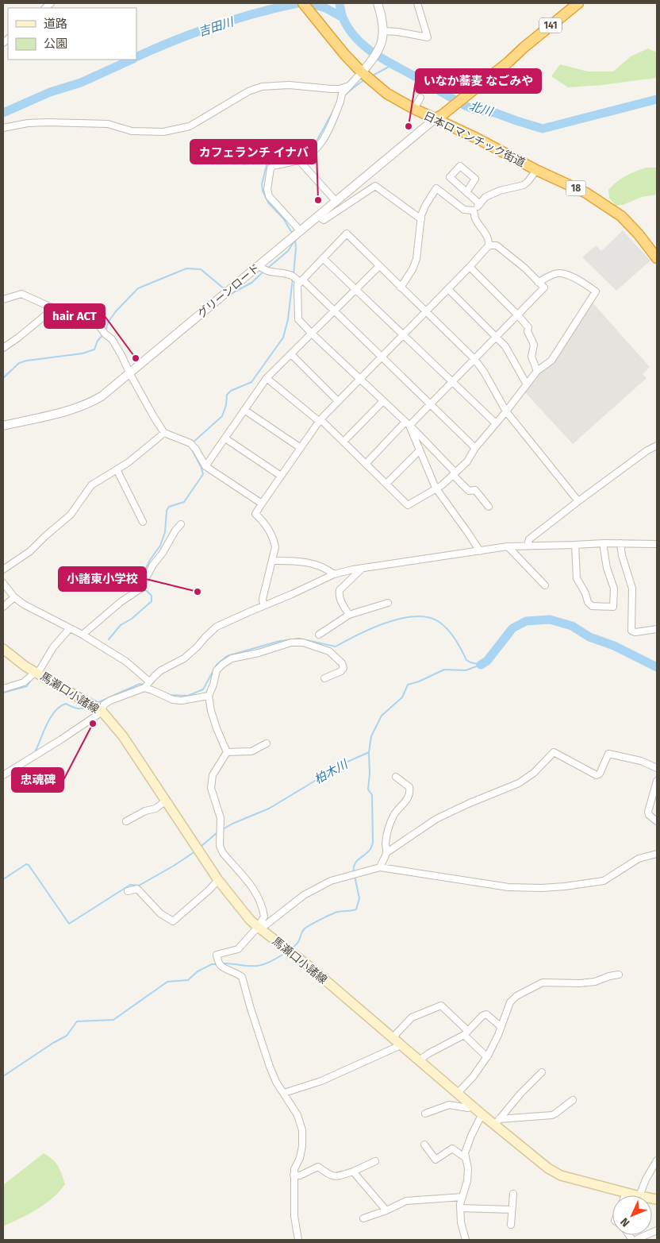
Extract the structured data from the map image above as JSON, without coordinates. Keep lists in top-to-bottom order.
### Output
{
  "streets": {
    "highway": ["141", "日本ロマンチック街道", "18"],
    "main road": ["馬瀬口小諸線"],
    "street": ["グリーンロード"]
  },
  "crossings": [
    ["141", "日本ロマンチック街道"],
    ["141", "グリーンロード"],
    ["日本ロマンチック街道", "グリーンロード"]
  ],
  "water": ["吉田川", "北川", "柏木川"],
  "places": [
    "いなか蕎麦 なごみや",
    "カフェランチ イナバ",
    "hair ACT",
    "小諸東小学校",
    "忠魂碑"
  ],
  "legend": ["道路", "公園"],
  "north": "bottom left"
}
